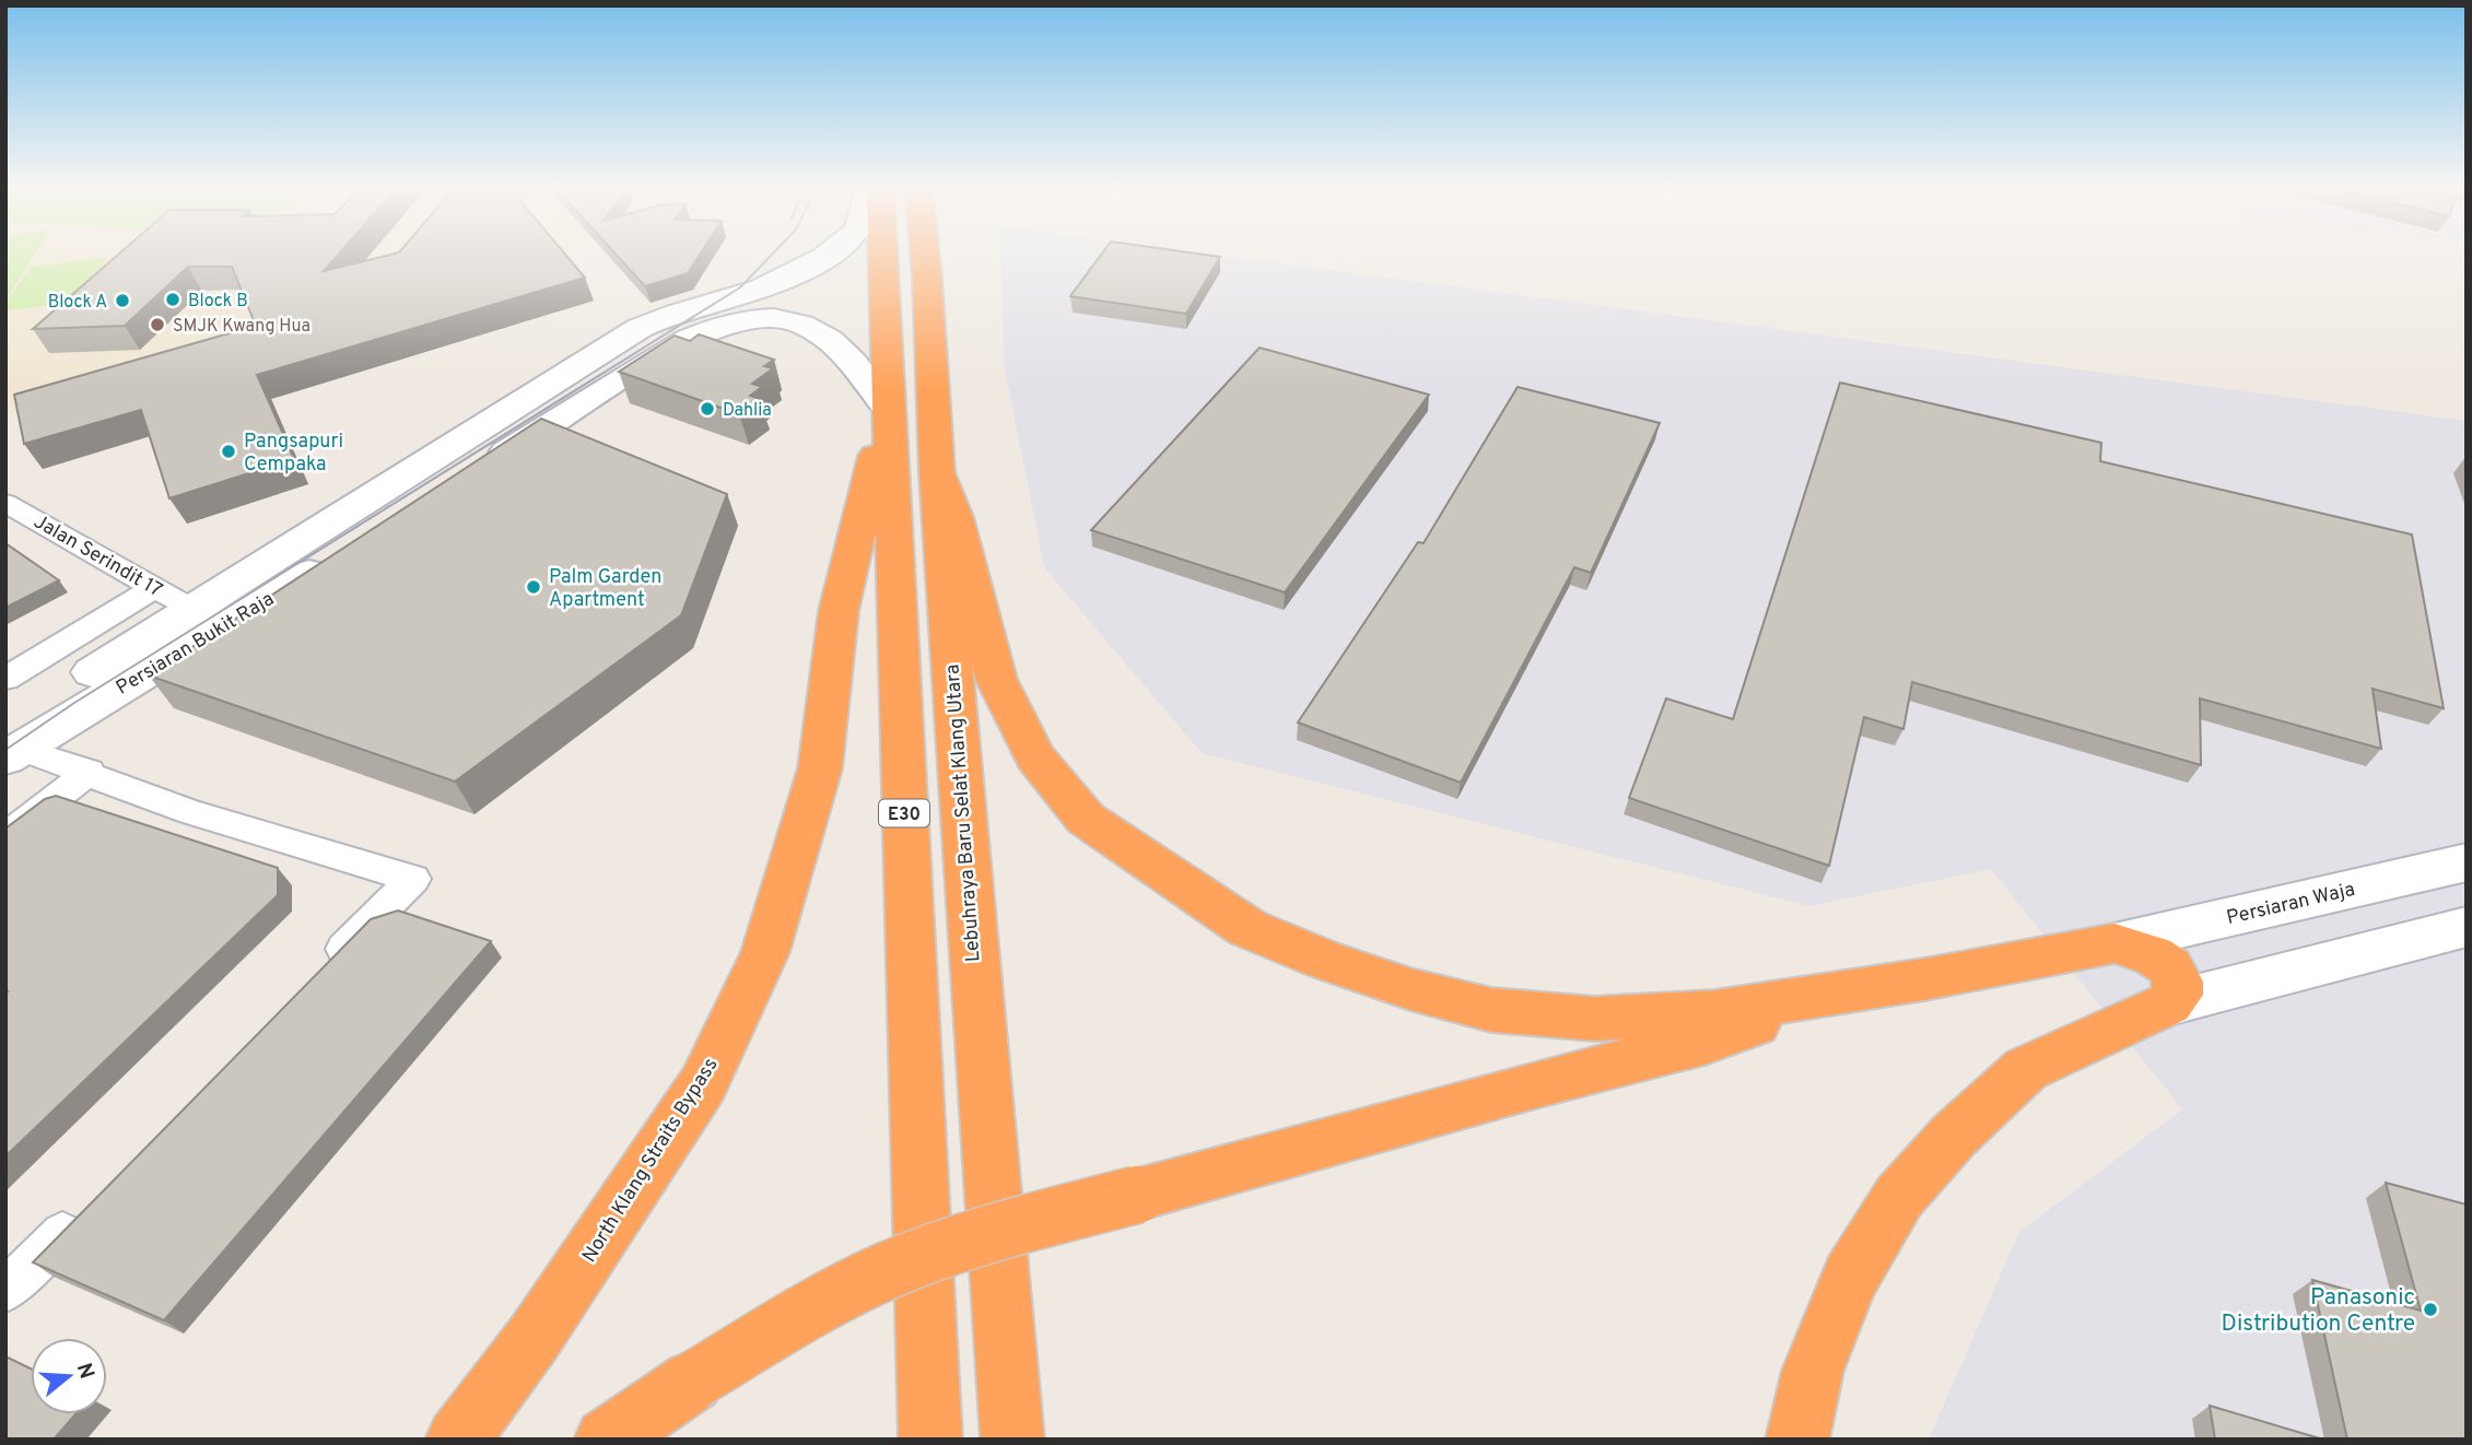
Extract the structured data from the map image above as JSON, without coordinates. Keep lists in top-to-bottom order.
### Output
{
  "streets": {
    "highway": ["E30", "Lebuhraya Baru Selat Klang Utara", "North Klang Straits Bypass"],
    "main road": ["Persiaran Bukit Raja", "Persiaran Waja"],
    "street": ["Jalan Serindit 17"]
  },
  "crossings": [
    ["Jalan Serindit 17", "Persiaran Bukit Raja"],
    ["Persiaran Bukit Raja", "E30"],
    ["Persiaran Bukit Raja", "North Klang Straits Bypass"],
    ["E30", "North Klang Straits Bypass"]
  ],
  "places": [
    "Block B",
    "Block A",
    "SMJK Kwang Hua",
    "Dahlia",
    "Pangsapuri Cempaka",
    "Palm Garden Apartment",
    "Panasonic Distribution Centre"
  ],
  "north": "right"
}
